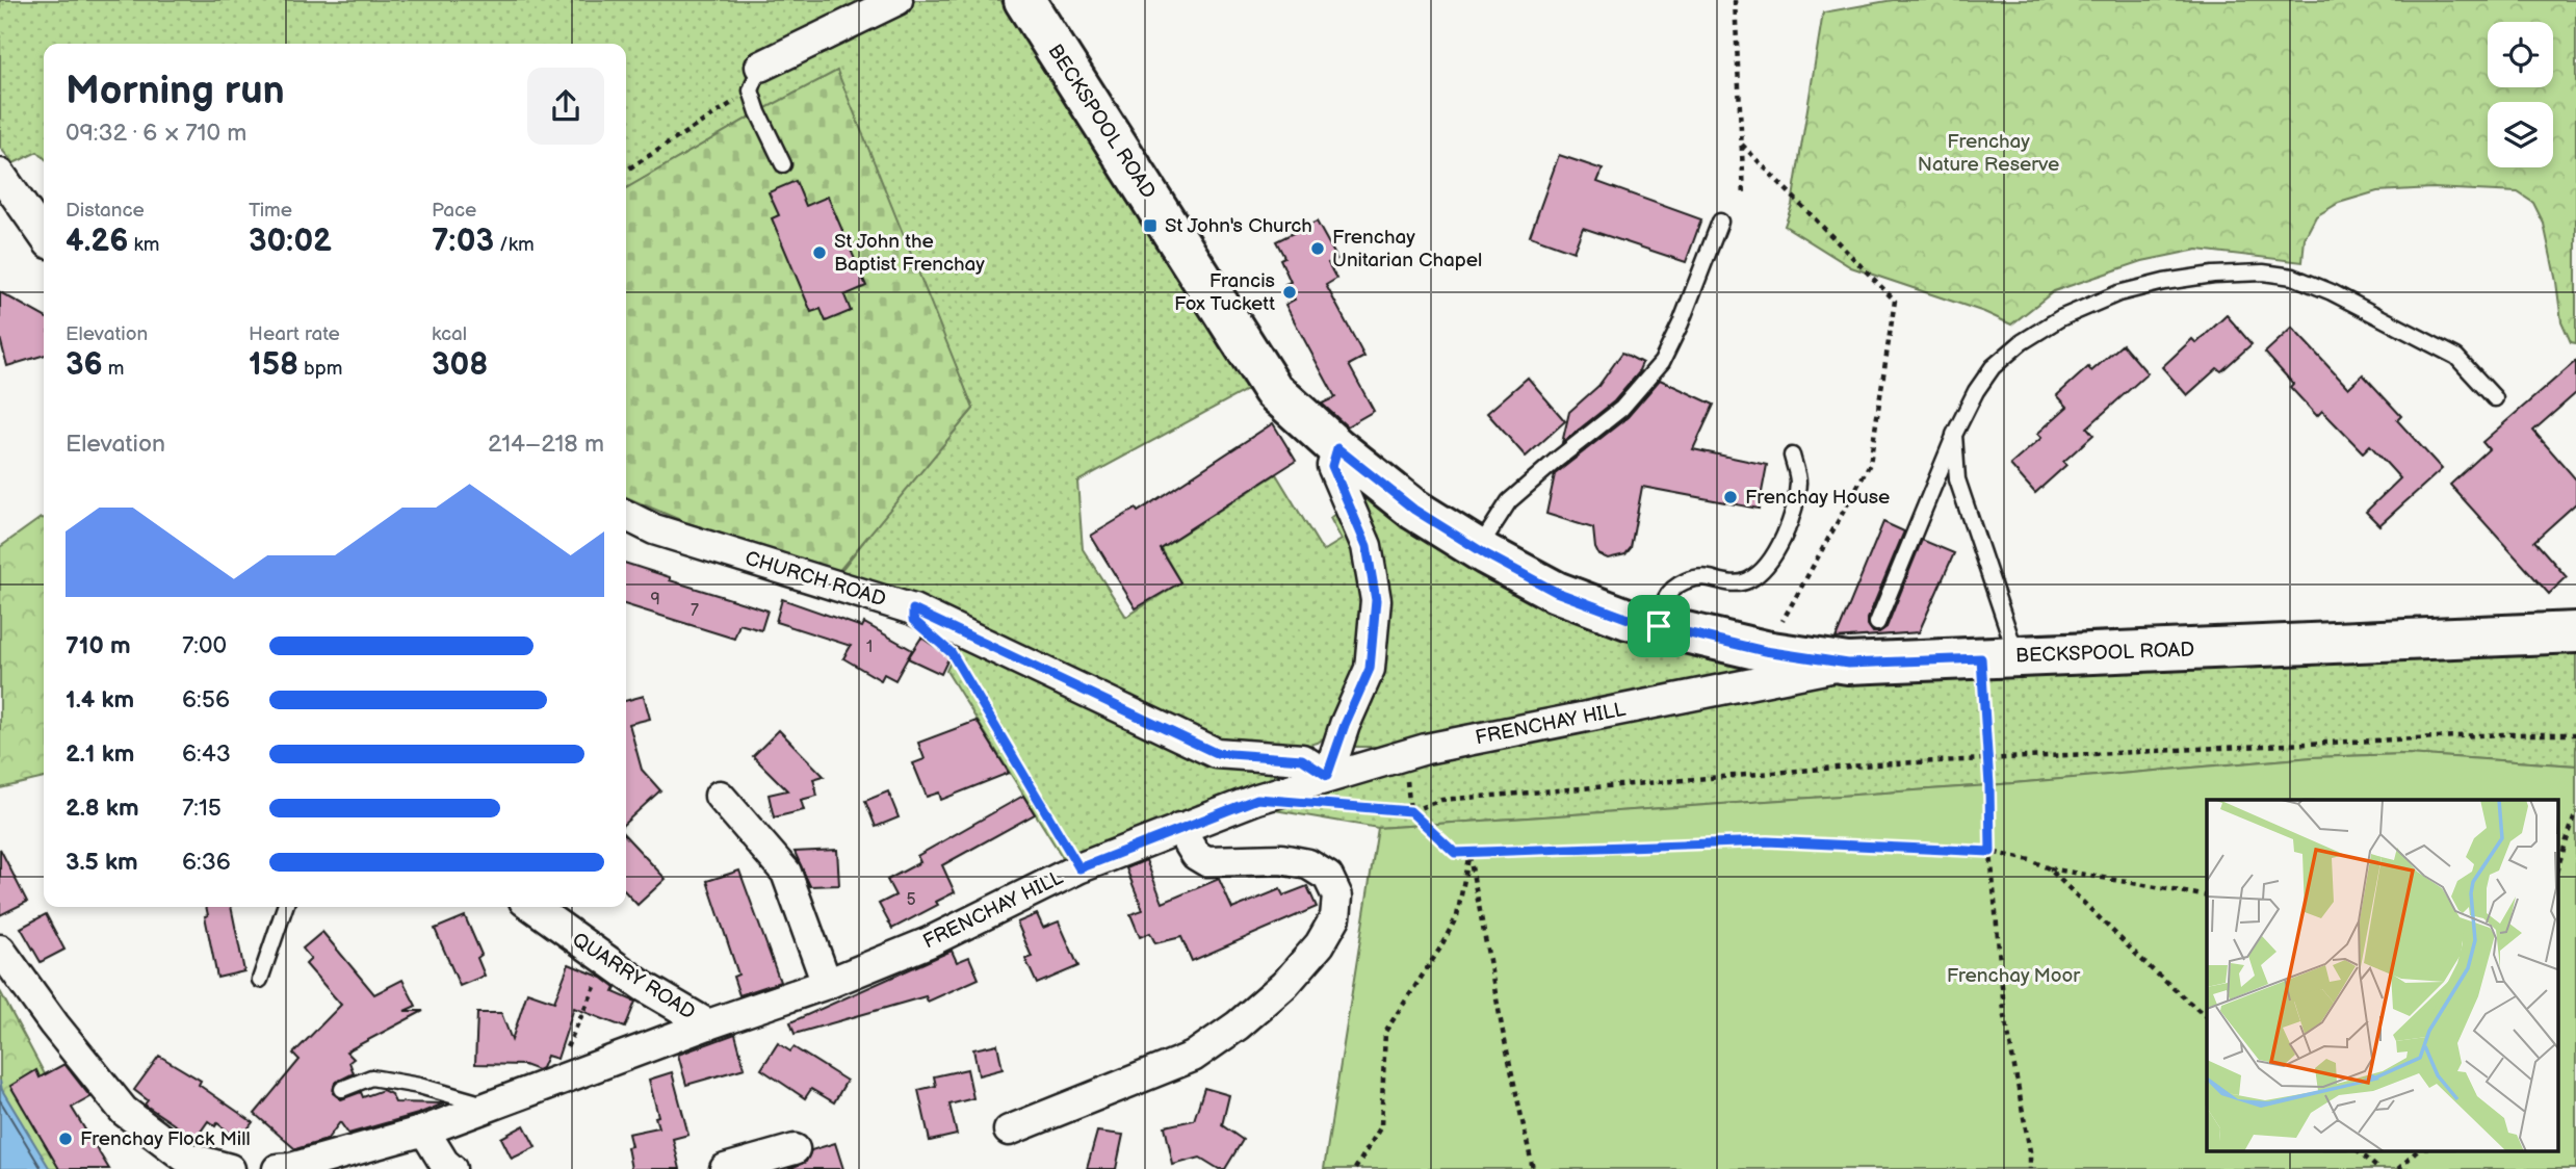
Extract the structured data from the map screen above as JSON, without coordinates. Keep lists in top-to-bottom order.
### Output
{
  "streets": {
    "street": [
      "BECKSPOOL ROAD",
      "CHURCH ROAD",
      "FRENCHAY HILL",
      "QUARRY ROAD"
    ]
  },
  "crossings": [
    ["BECKSPOOL ROAD", "FRENCHAY HILL"],
    ["CHURCH ROAD", "FRENCHAY HILL"],
    ["FRENCHAY HILL", "QUARRY ROAD"]
  ],
  "parks": ["Frenchay Nature Reserve", "Frenchay Moor"],
  "places": {
    "transit": ["St John's Church"],
    "other": [
      "Frenchay Unitarian Chapel",
      "St John the Baptist Frenchay",
      "Francis Fox Tuckett",
      "Frenchay House",
      "Frenchay Flock Mill"
    ]
  },
  "house_numbers": [
    "9",
    "7",
    "1",
    "5"
  ],
  "page": {
    "heading": ["Morning run", "09:32 · 6 × 710 m"],
    "stats": [
      ["Distance", "4.26 km"],
      ["Time", "30:02"],
      ["Pace", "7:03 /km"],
      ["Elevation", "36 m"],
      ["Heart rate", "158 bpm"],
      ["kcal", "308"]
    ],
    "chart": ["Elevation", "214–218 m"],
    "list": [
      {
        "name": "710 m",
        "note": "7:00"
      },
      {
        "name": "1.4 km",
        "note": "6:56"
      },
      {
        "name": "2.1 km",
        "note": "6:43"
      },
      {
        "name": "2.8 km",
        "note": "7:15"
      },
      {
        "name": "3.5 km",
        "note": "6:36"
      }
    ]
  }
}
